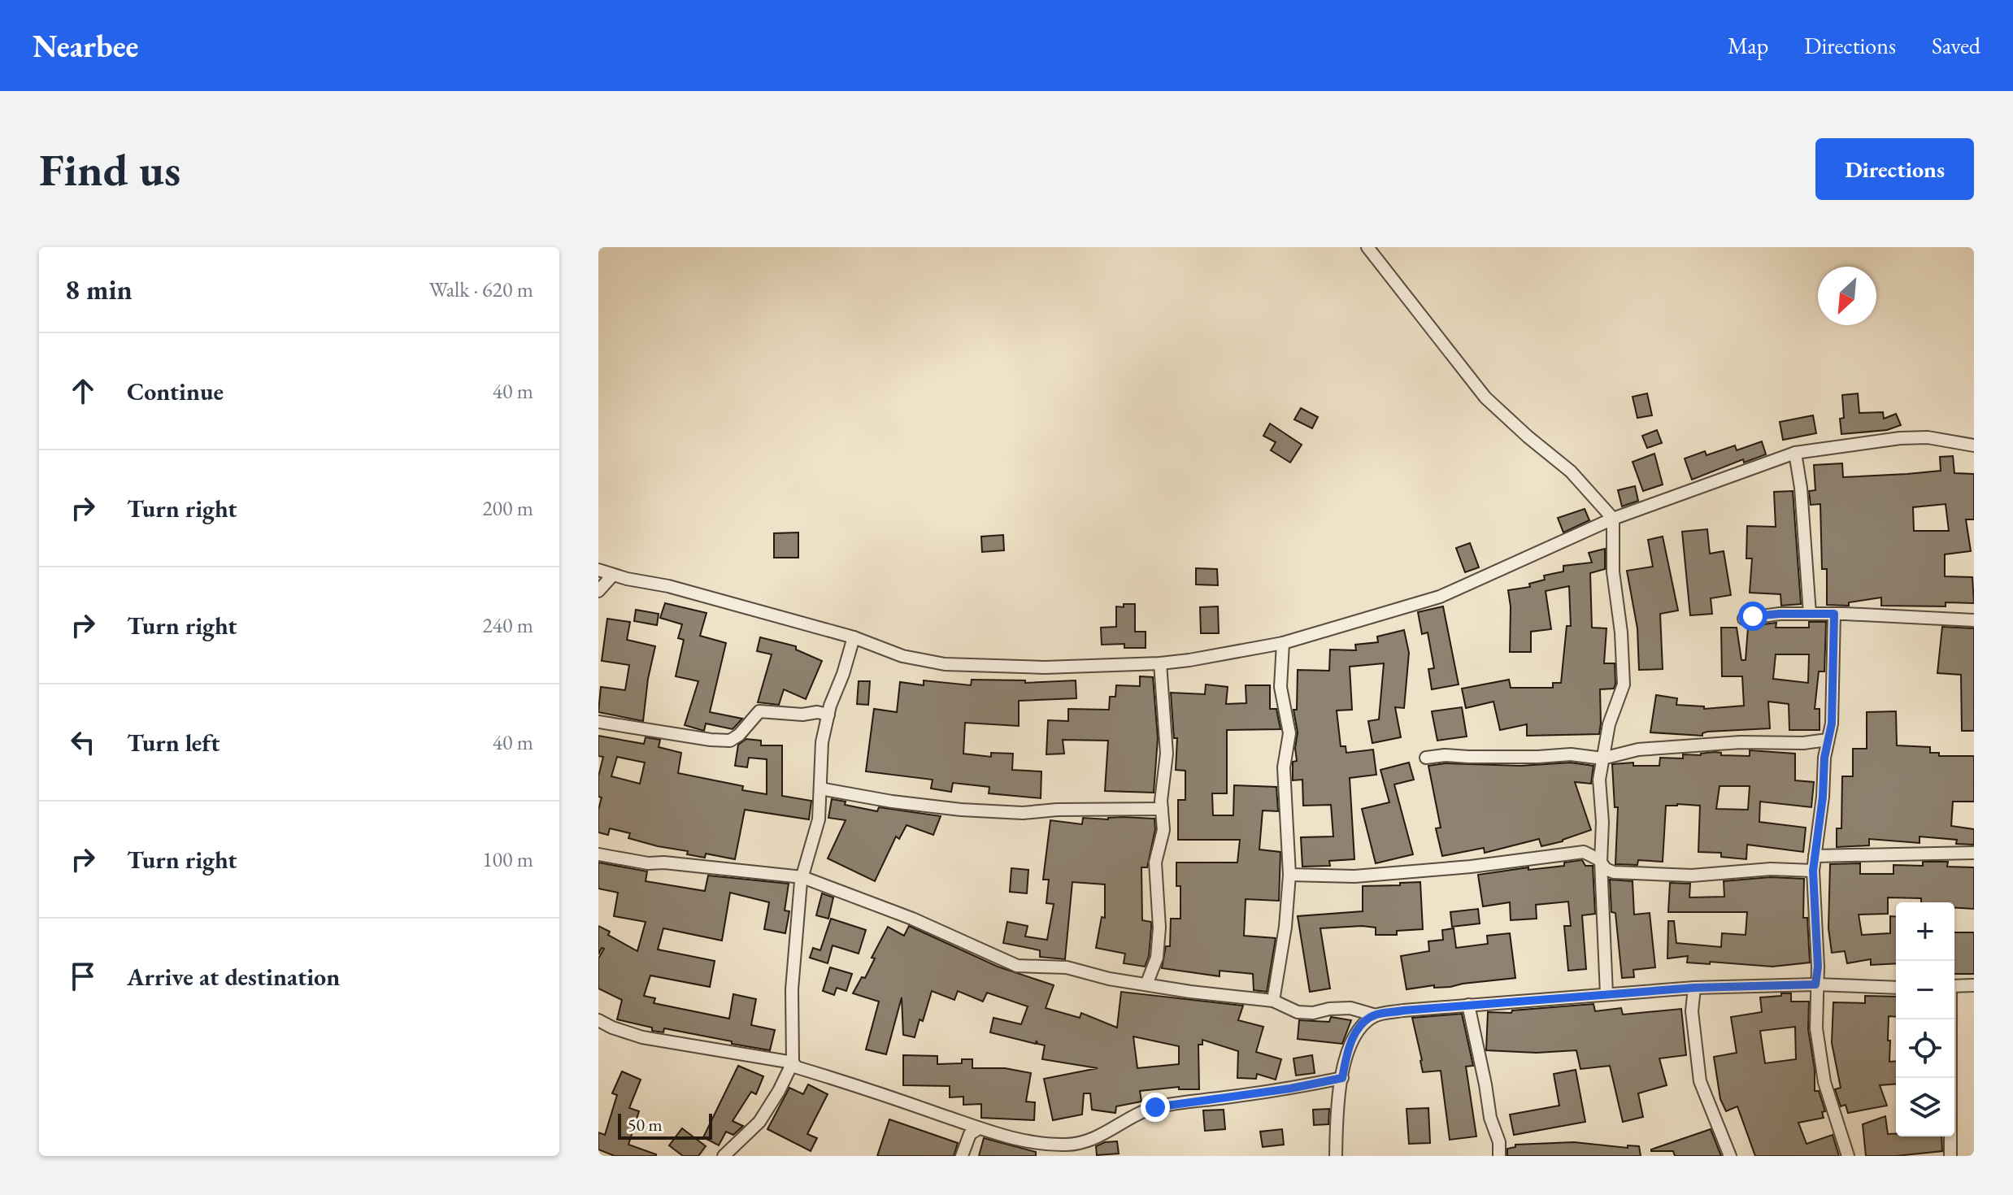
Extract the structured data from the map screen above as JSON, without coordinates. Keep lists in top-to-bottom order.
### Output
{
  "scale_bar": "50 m",
  "north": "bottom left",
  "page": {
    "header": "Nearbee",
    "nav": ["Map", "Directions", "Saved"],
    "buttons": "Directions",
    "title": "Find us",
    "heading": ["8 min", "Walk · 620 m"],
    "list": [
      ["Continue", "40 m"],
      ["Turn right", "200 m"],
      ["Turn right", "240 m"],
      ["Turn left", "40 m"],
      ["Turn right", "100 m"],
      "Arrive at destination"
    ],
    "map_buttons": ["+", "−"],
    "scale": "50 m"
  }
}
